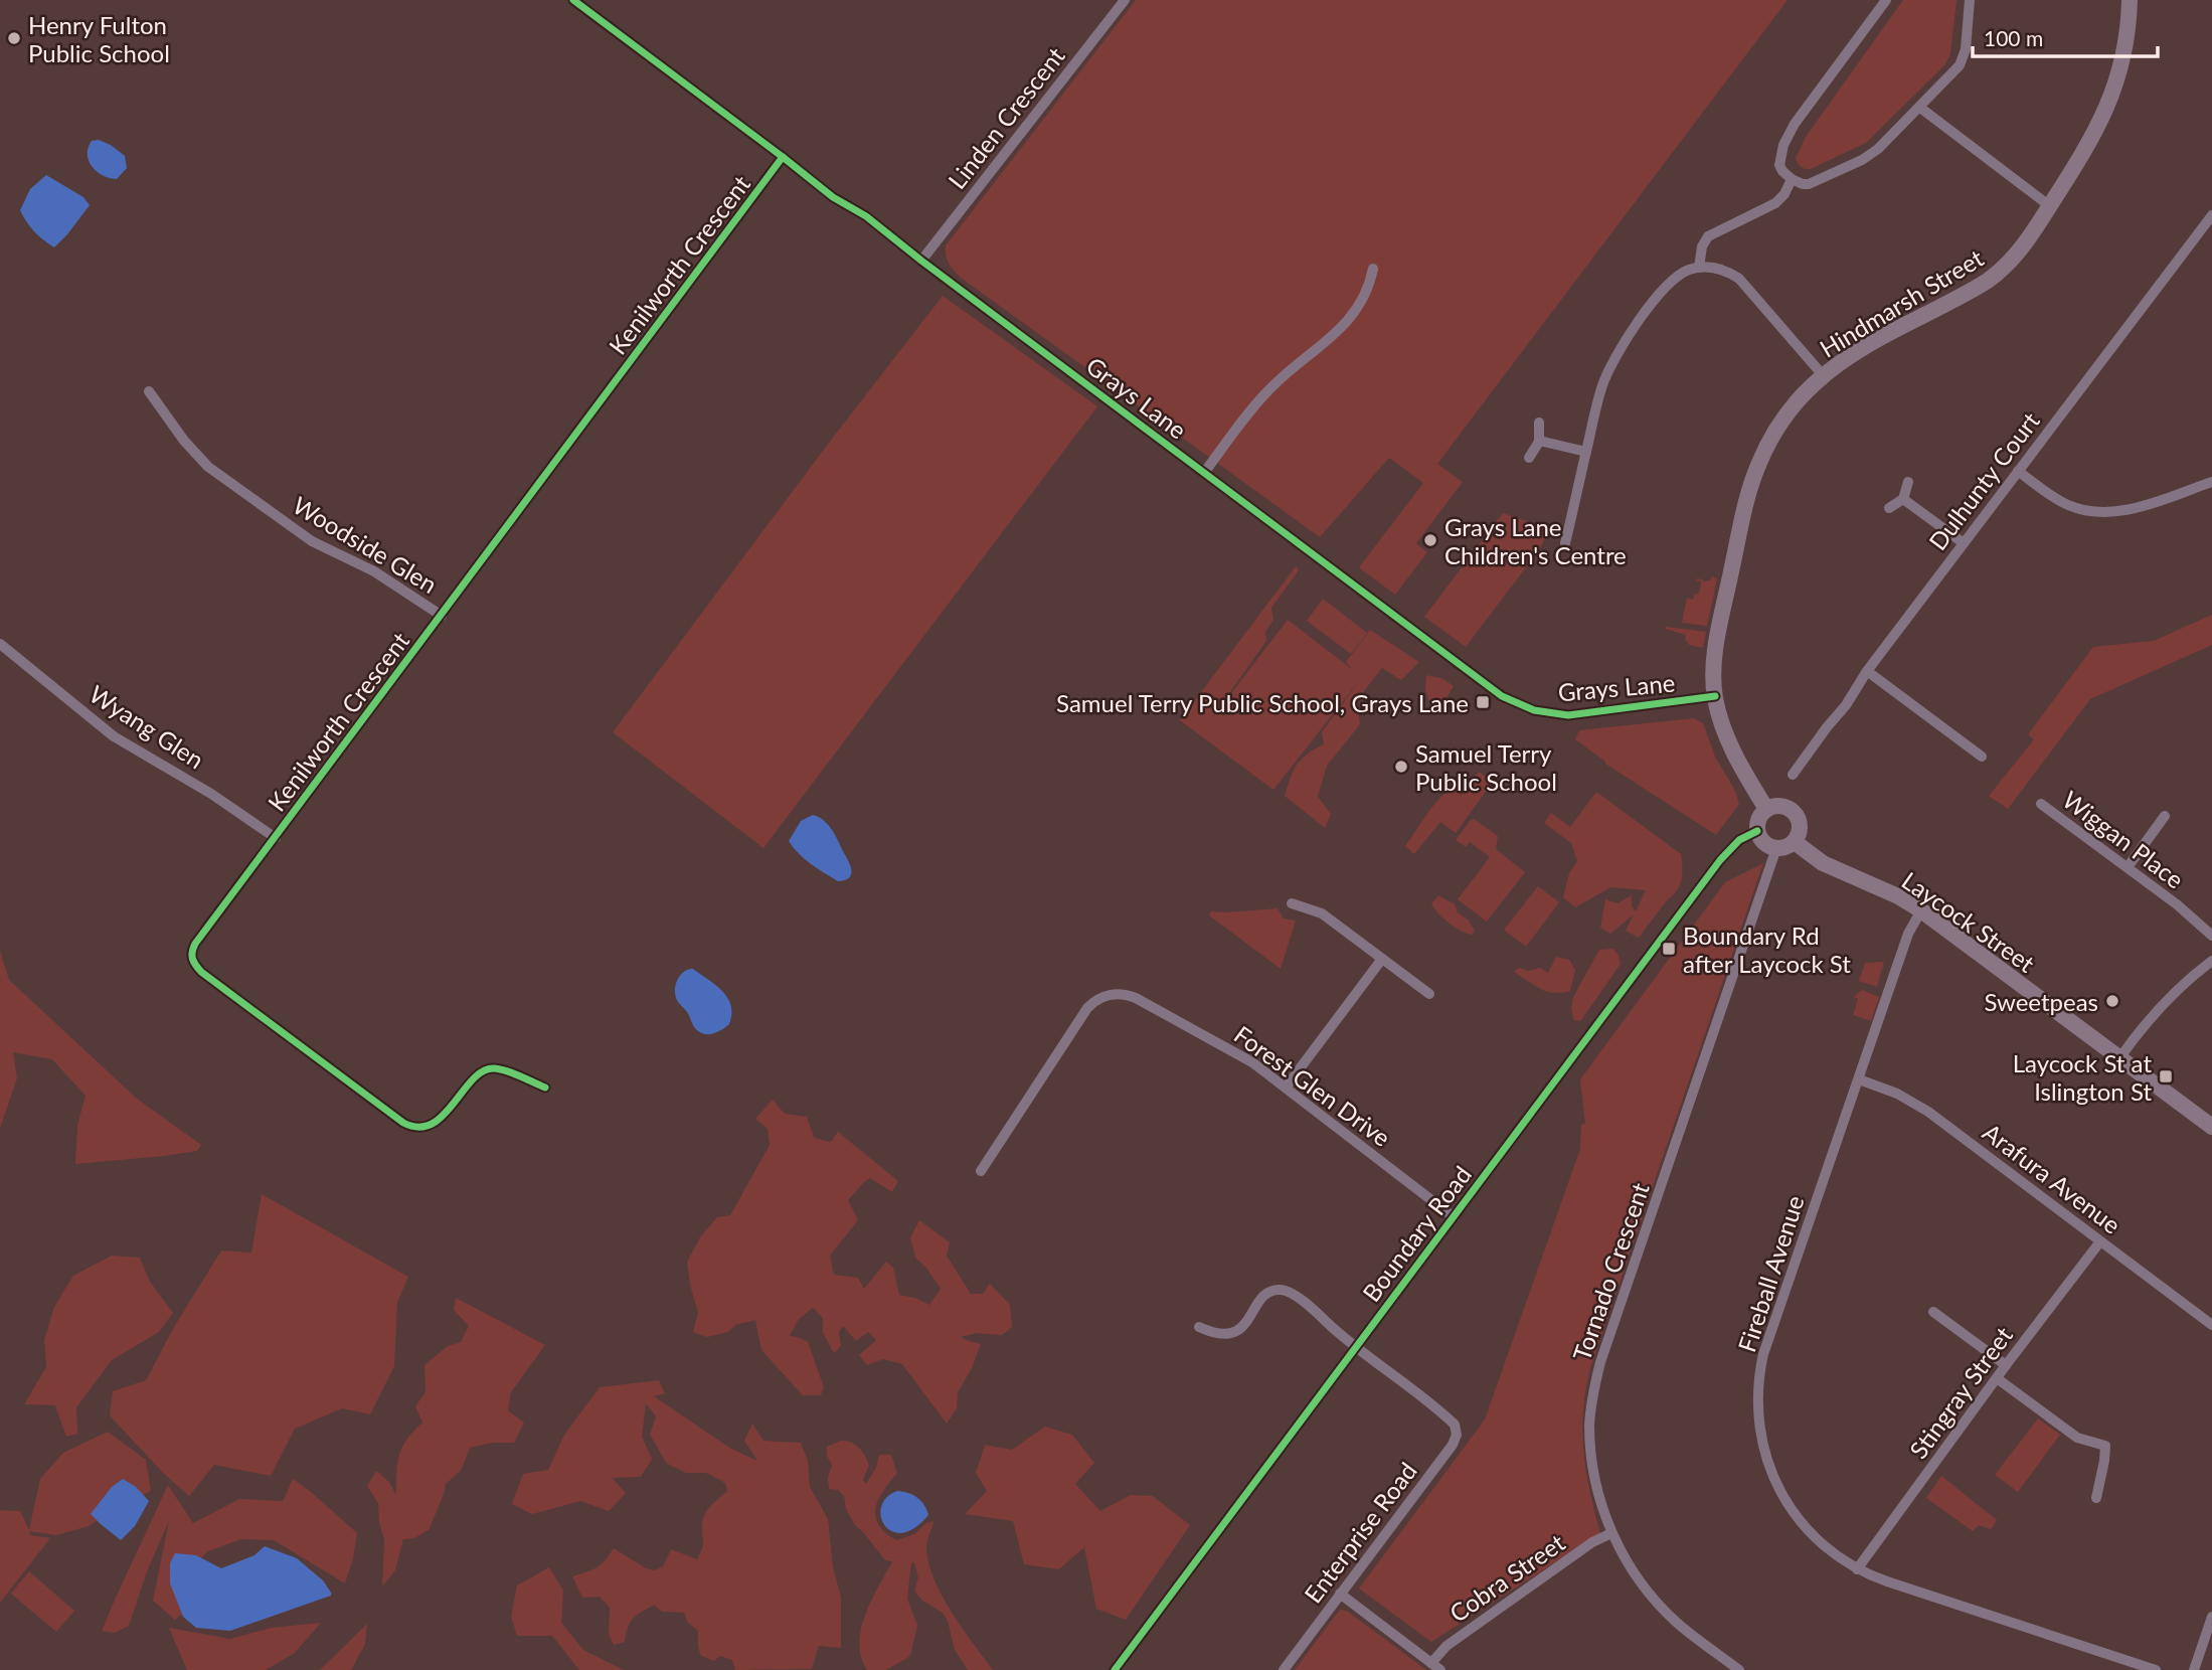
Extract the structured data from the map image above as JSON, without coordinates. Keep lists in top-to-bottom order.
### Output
{
  "streets": {
    "street": [
      "Linden Crescent",
      "Kenilworth Crescent",
      "Hindmarsh Street",
      "Grays Lane",
      "Dulhunty Court",
      "Woodside Glen",
      "Wyang Glen",
      "Wiggan Place",
      "Laycock Street",
      "Forest Glen Drive",
      "Arafura Avenue",
      "Boundary Road",
      "Tornado Crescent",
      "Fireball Avenue",
      "Stingray Street",
      "Enterprise Road",
      "Cobra Street"
    ]
  },
  "crossings": [
    ["Linden Crescent", "Grays Lane"],
    ["Kenilworth Crescent", "Grays Lane"],
    ["Kenilworth Crescent", "Woodside Glen"],
    ["Kenilworth Crescent", "Wyang Glen"],
    ["Hindmarsh Street", "Grays Lane"],
    ["Hindmarsh Street", "Laycock Street"],
    ["Hindmarsh Street", "Boundary Road"],
    ["Hindmarsh Street", "Tornado Crescent"],
    ["Laycock Street", "Boundary Road"],
    ["Laycock Street", "Tornado Crescent"],
    ["Laycock Street", "Fireball Avenue"],
    ["Forest Glen Drive", "Boundary Road"],
    ["Arafura Avenue", "Fireball Avenue"],
    ["Arafura Avenue", "Stingray Street"],
    ["Boundary Road", "Tornado Crescent"],
    ["Boundary Road", "Enterprise Road"],
    ["Tornado Crescent", "Cobra Street"],
    ["Fireball Avenue", "Stingray Street"]
  ],
  "places": {
    "other": [
      "Henry Fulton Public School",
      "Grays Lane Children's Centre",
      "Samuel Terry Public School",
      "Sweetpeas"
    ],
    "transit": ["Samuel Terry Public School, Grays Lane", "Boundary Rd after Laycock St", "Laycock St at Islington St"]
  },
  "scale_bar": "100 m"
}
